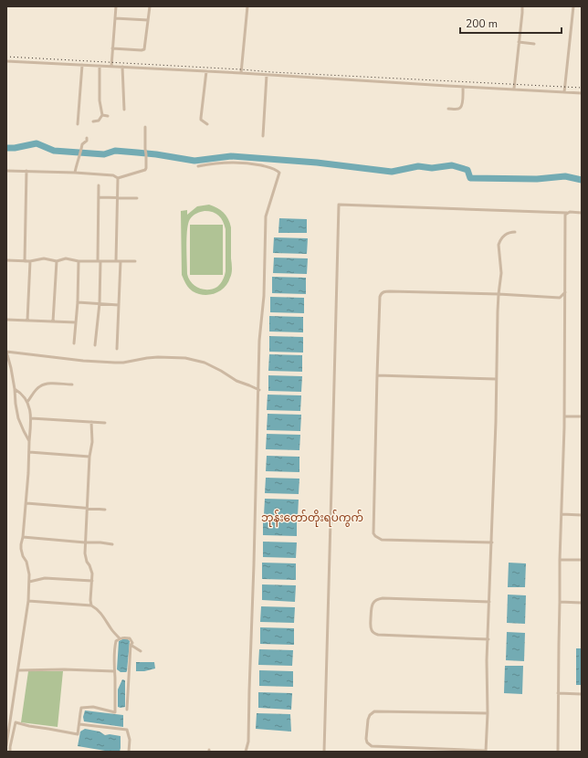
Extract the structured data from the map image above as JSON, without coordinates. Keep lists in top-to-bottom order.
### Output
{
  "districts": ["ဘုန်းတော်တိုးရပ်ကွက်"],
  "scale_bar": "200 m"
}
